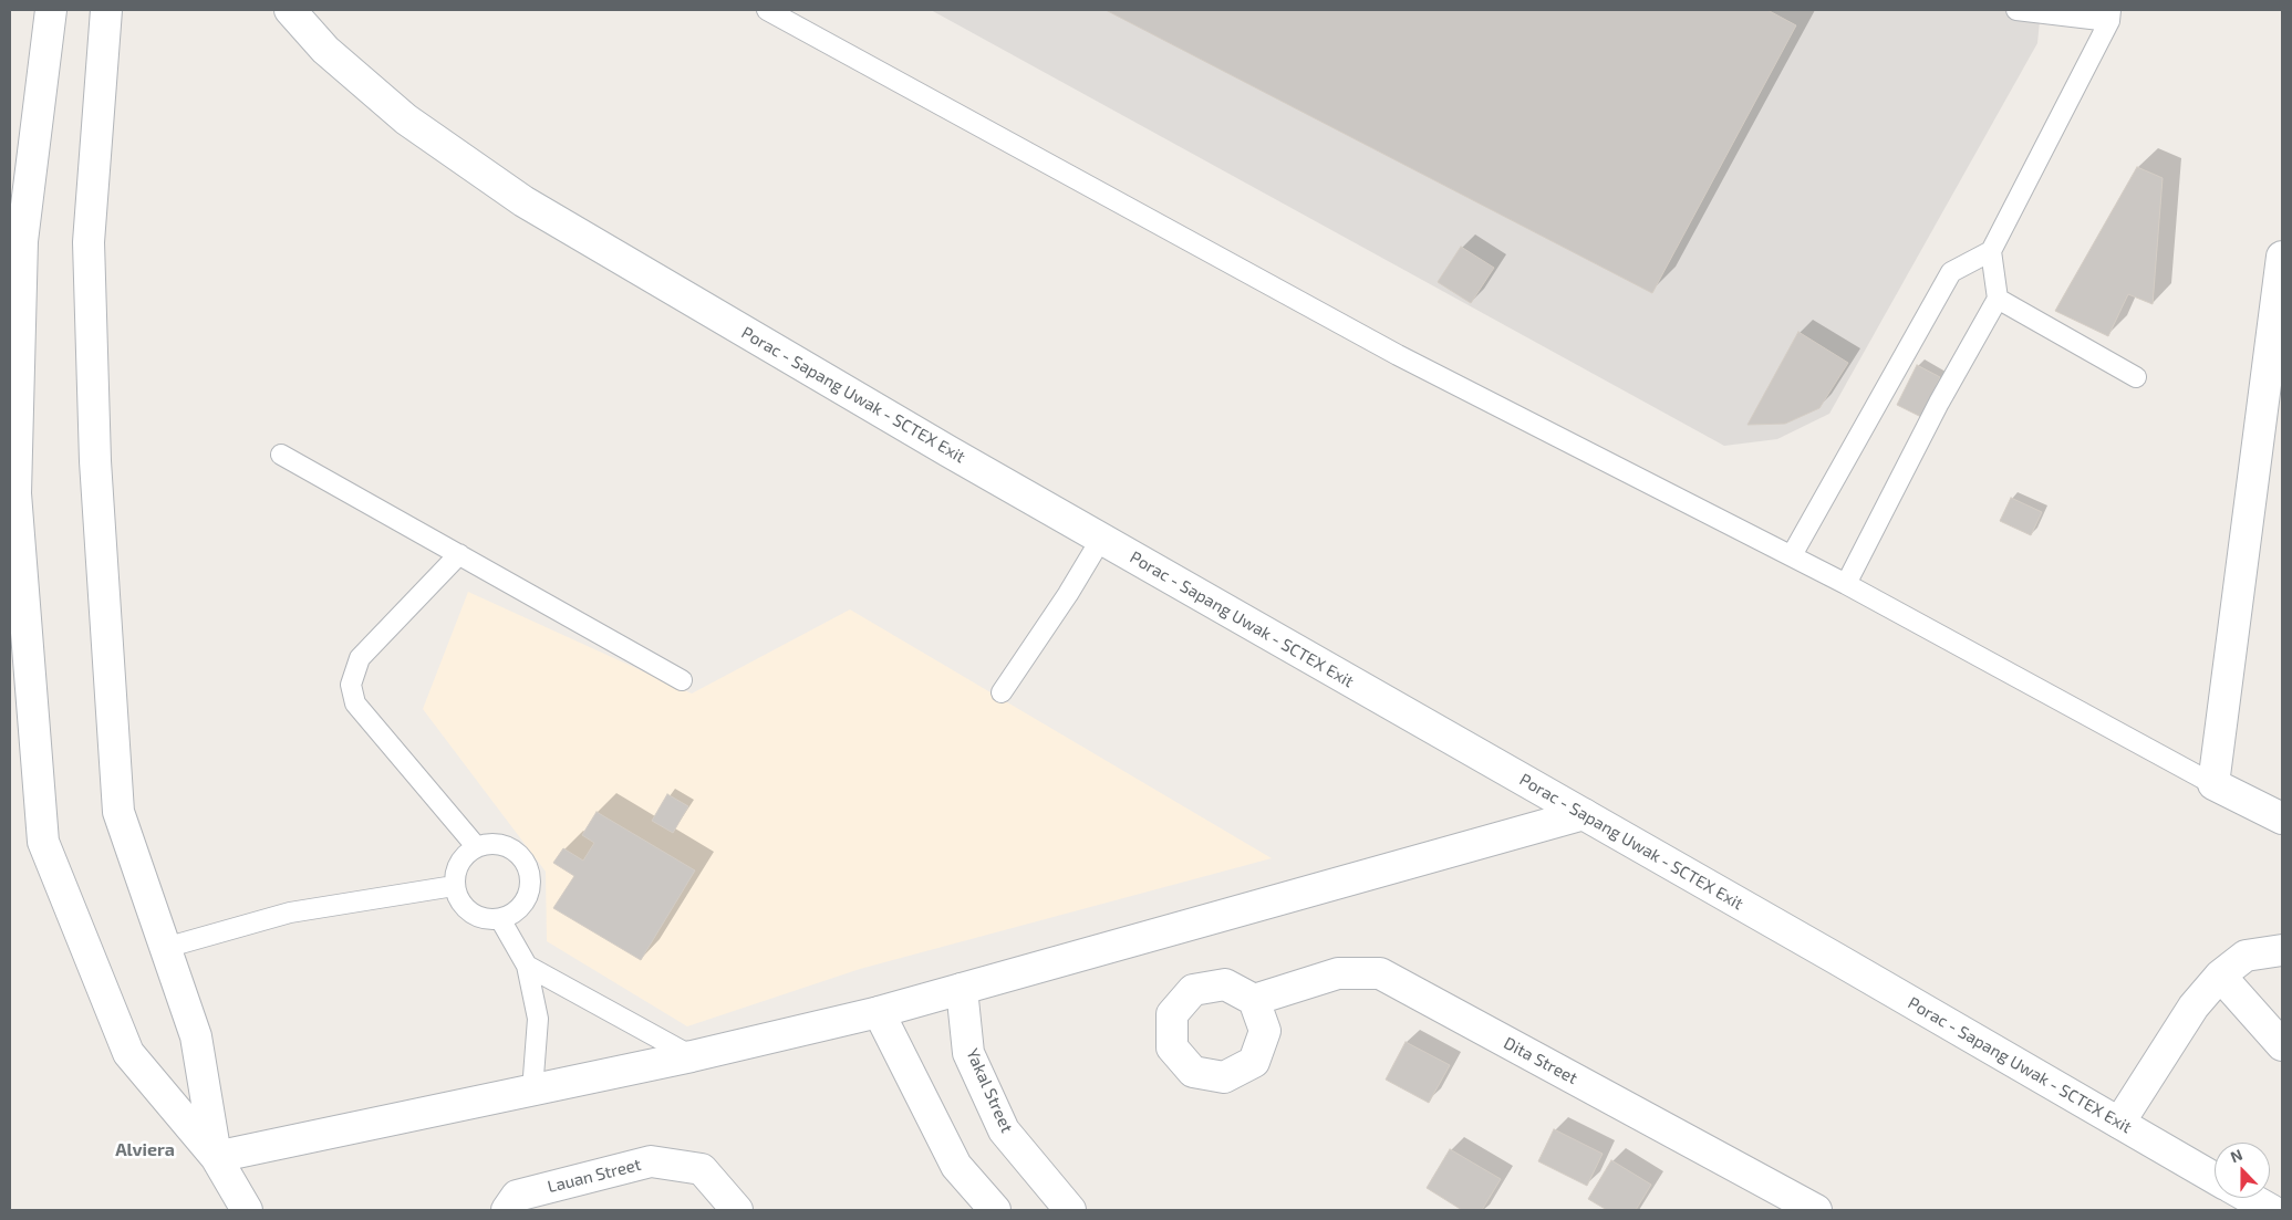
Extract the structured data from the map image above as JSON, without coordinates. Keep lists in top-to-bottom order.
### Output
{
  "streets": {
    "street": [
      "Porac - Sapang Uwak - SCTEX Exit",
      "Dita Street",
      "Yakal Street",
      "Lauan Street"
    ]
  },
  "districts": ["Alviera"],
  "north": "top"
}
